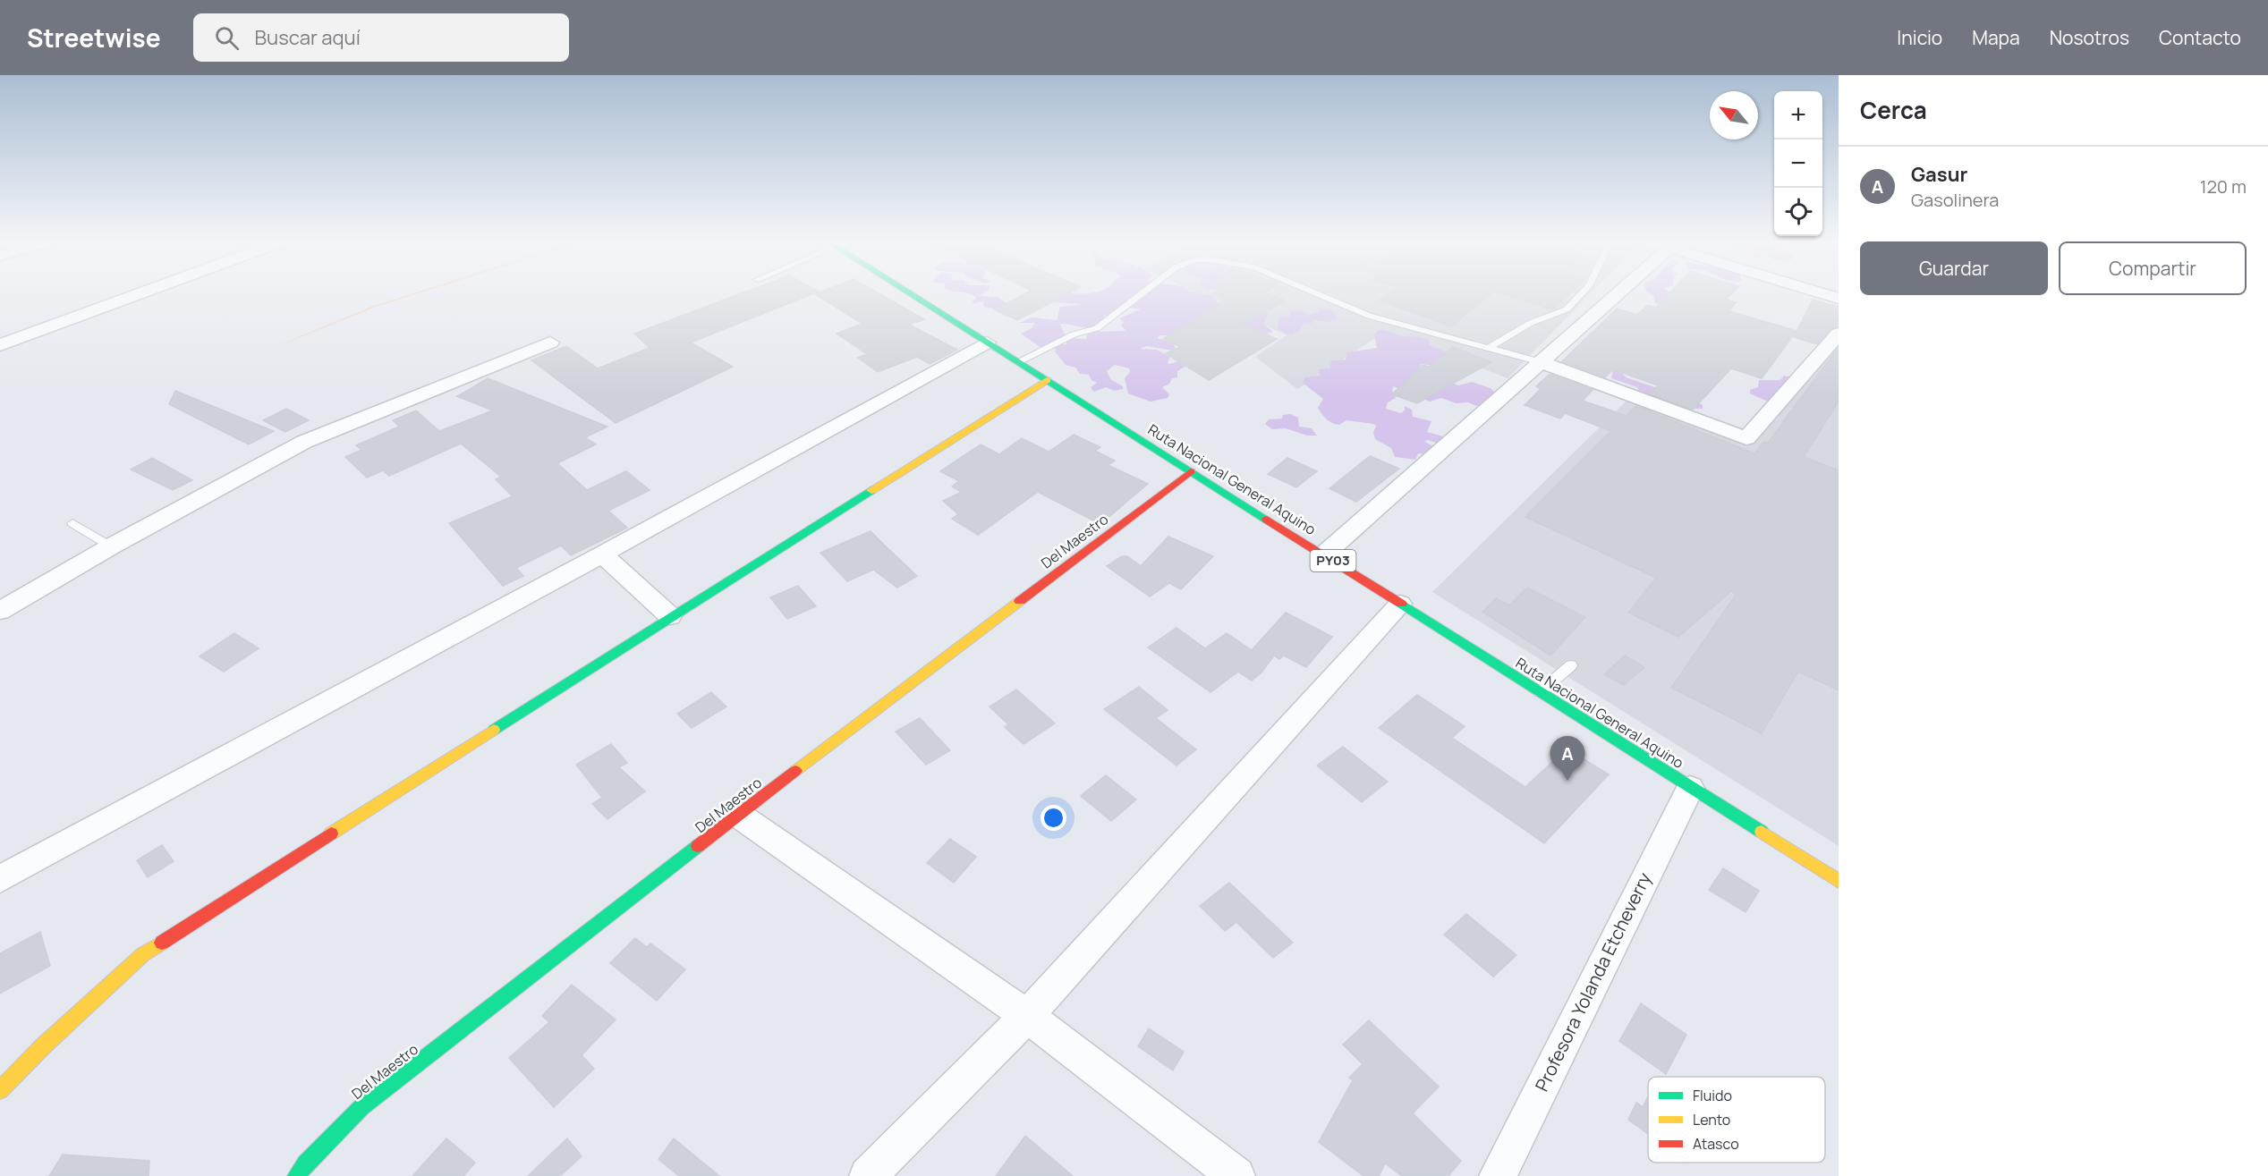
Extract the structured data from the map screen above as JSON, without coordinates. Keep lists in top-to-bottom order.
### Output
{
  "streets": {
    "main road": ["Ruta Nacional General Aquino", "Del Maestro", "PY03"],
    "street": ["Profesora Yolanda Etcheverry"]
  },
  "crossings": [
    ["Ruta Nacional General Aquino", "Del Maestro"],
    ["Ruta Nacional General Aquino", "Profesora Yolanda Etcheverry"]
  ],
  "legend": ["Fluido", "Lento", "Atasco"],
  "north": "top left",
  "page": {
    "header": "Streetwise",
    "search": "Buscar aquí",
    "nav": [
      "Inicio",
      "Mapa",
      "Nosotros",
      "Contacto"
    ],
    "heading": "Cerca",
    "map_buttons": ["+", "−"],
    "list": [
      {
        "mark": "A",
        "name": "Gasur",
        "note": "Gasolinera",
        "value": "120 m"
      }
    ],
    "buttons": ["Guardar", "Compartir"],
    "pins": "A"
  }
}
